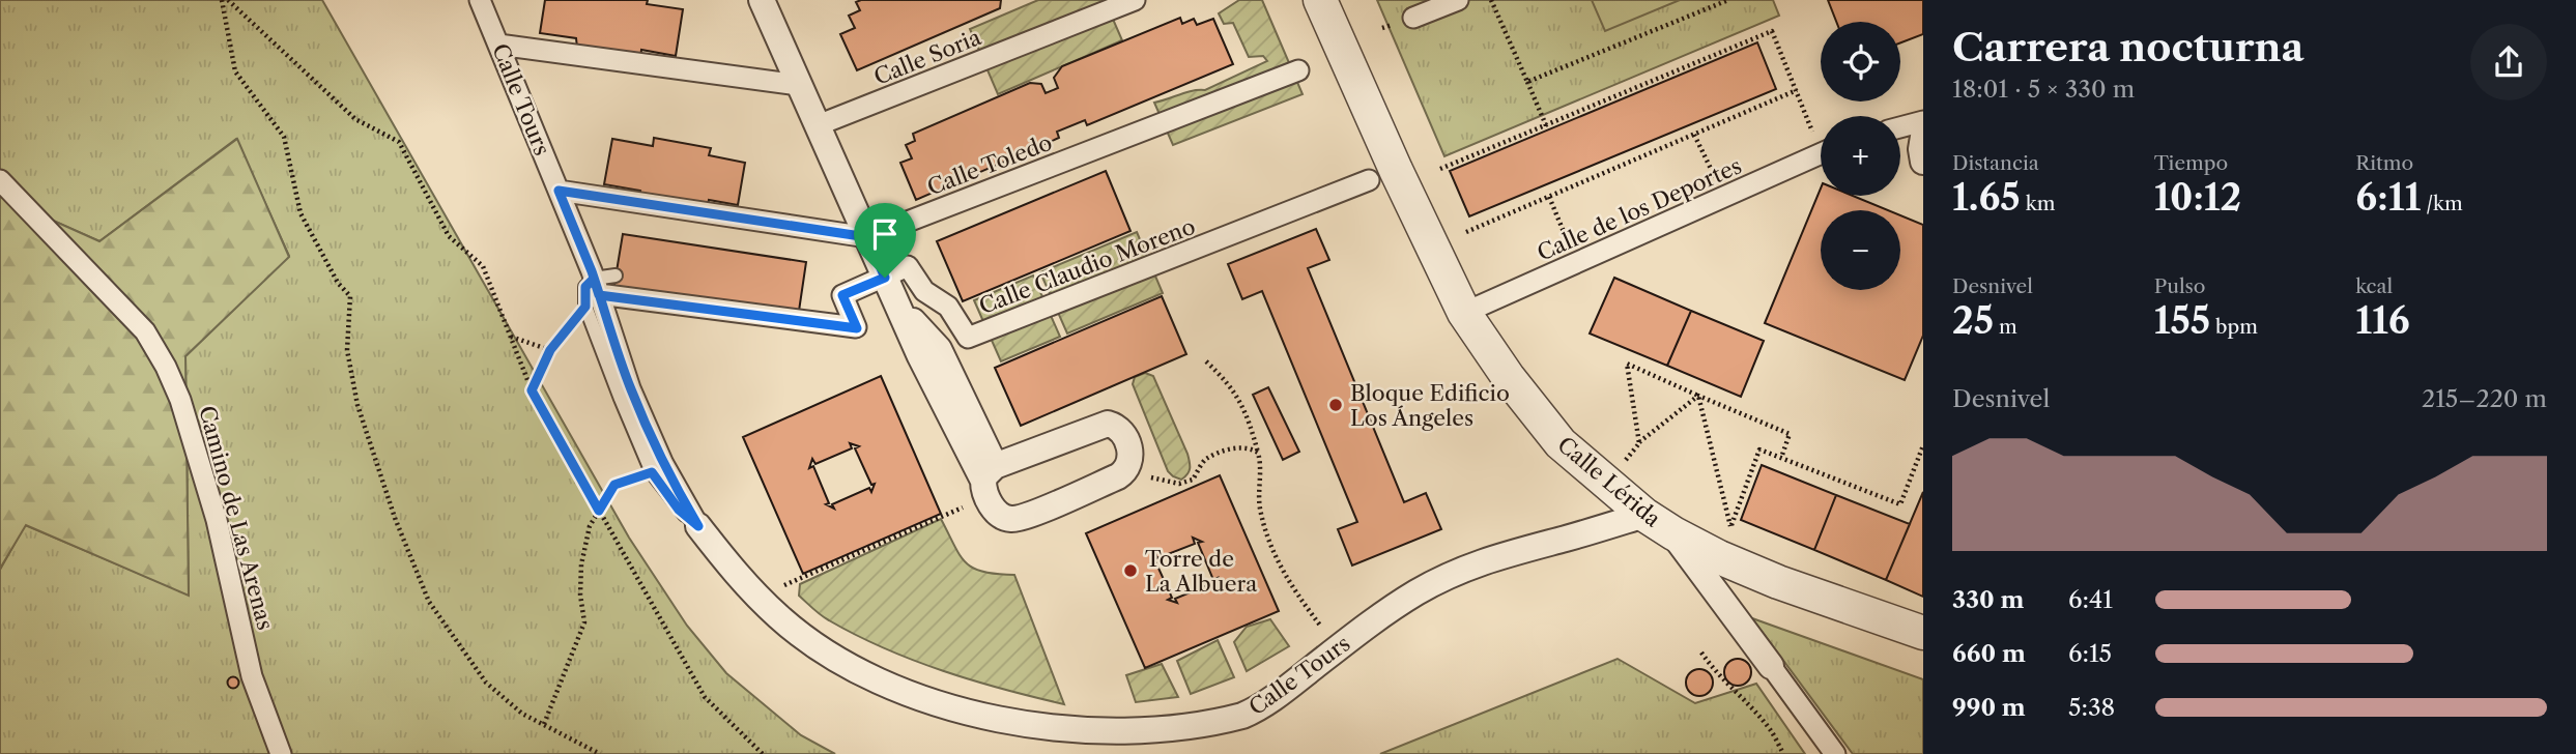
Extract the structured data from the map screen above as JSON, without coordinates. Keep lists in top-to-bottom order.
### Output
{
  "streets": {
    "street": [
      "Calle Soria",
      "Calle Tours",
      "Calle Toledo",
      "Calle de los Deportes",
      "Calle Claudio Moreno",
      "Calle Lérida",
      "Camino de Las Arenas"
    ]
  },
  "crossings": [
    ["Calle Tours", "Calle Toledo"],
    ["Calle Tours", "Calle Claudio Moreno"],
    ["Calle Tours", "Calle Lérida"],
    ["Calle de los Deportes", "Calle Lérida"]
  ],
  "places": ["Bloque Edificio Los Ángeles", "Torre de La Albuera"],
  "page": {
    "heading": ["Carrera nocturna", "18:01 · 5 × 330 m"],
    "map_buttons": ["+", "−"],
    "stats": [
      ["Distancia", "1.65 km"],
      ["Tiempo", "10:12"],
      ["Ritmo", "6:11 /km"],
      ["Desnivel", "25 m"],
      ["Pulso", "155 bpm"],
      ["kcal", "116"]
    ],
    "chart": ["Desnivel", "215–220 m"],
    "list": [
      {
        "name": "330 m",
        "note": "6:41"
      },
      {
        "name": "660 m",
        "note": "6:15"
      },
      {
        "name": "990 m",
        "note": "5:38"
      }
    ]
  }
}
